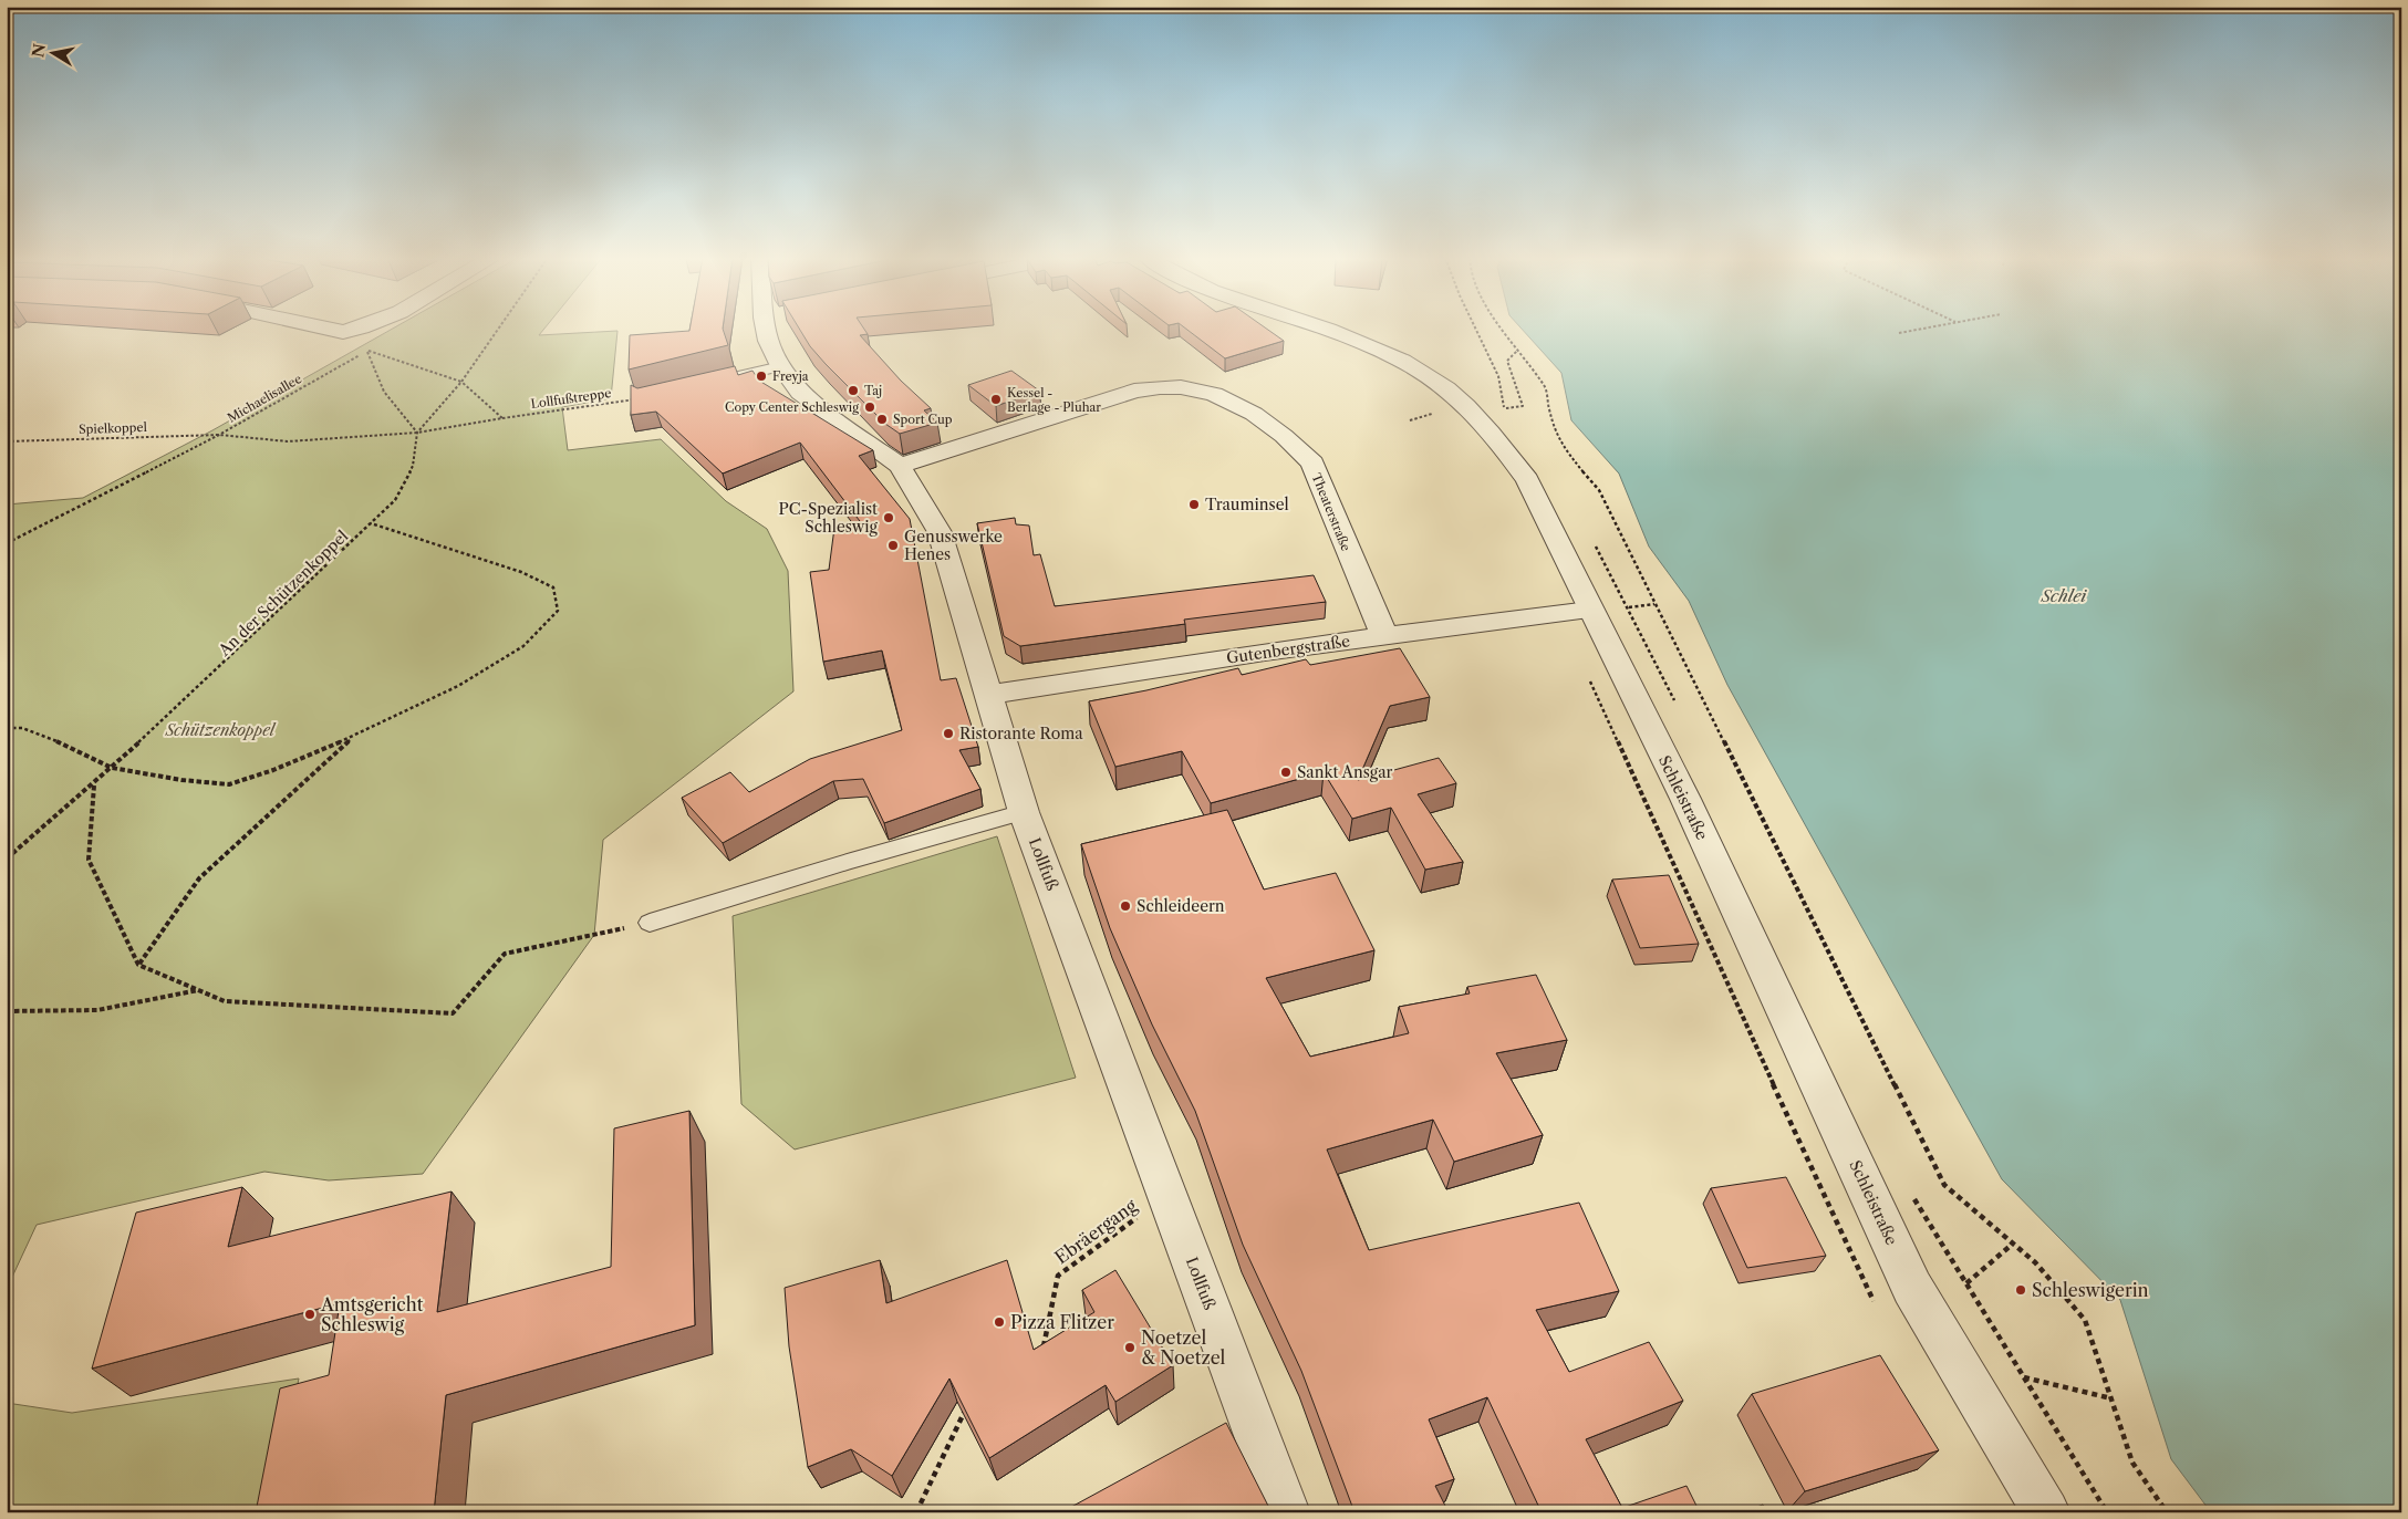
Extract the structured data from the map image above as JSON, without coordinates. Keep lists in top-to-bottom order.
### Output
{
  "streets": {
    "street": [
      "Theaterstraße",
      "Gutenbergstraße",
      "Schleistraße",
      "Lollfuß"
    ],
    "path": [
      "Michaelisallee",
      "Lollfußtreppe",
      "Spielkoppel",
      "An der Schützenkoppel",
      "Ebräergang"
    ]
  },
  "crossings": [
    ["Michaelisallee", "Spielkoppel"],
    ["Lollfußtreppe", "Spielkoppel"],
    ["Lollfußtreppe", "An der Schützenkoppel"],
    ["Spielkoppel", "An der Schützenkoppel"],
    ["Theaterstraße", "Gutenbergstraße"],
    ["Theaterstraße", "Lollfuß"],
    ["Gutenbergstraße", "Schleistraße"],
    ["Gutenbergstraße", "Lollfuß"],
    ["Lollfuß", "Ebräergang"]
  ],
  "water": ["Schlei"],
  "parks": ["Schützenkoppel"],
  "places": [
    "Freyja",
    "Taj",
    "Kessel - Berlage - Pluhar",
    "Copy Center Schleswig",
    "Sport Cup",
    "Trauminsel",
    "PC-Spezialist Schleswig",
    "Genusswerke Henes",
    "Ristorante Roma",
    "Sankt Ansgar",
    "Schleideern",
    "Schleswigerin",
    "Amtsgericht Schleswig",
    "Pizza Flitzer",
    "Noetzel & Noetzel"
  ],
  "north": "left"
}
